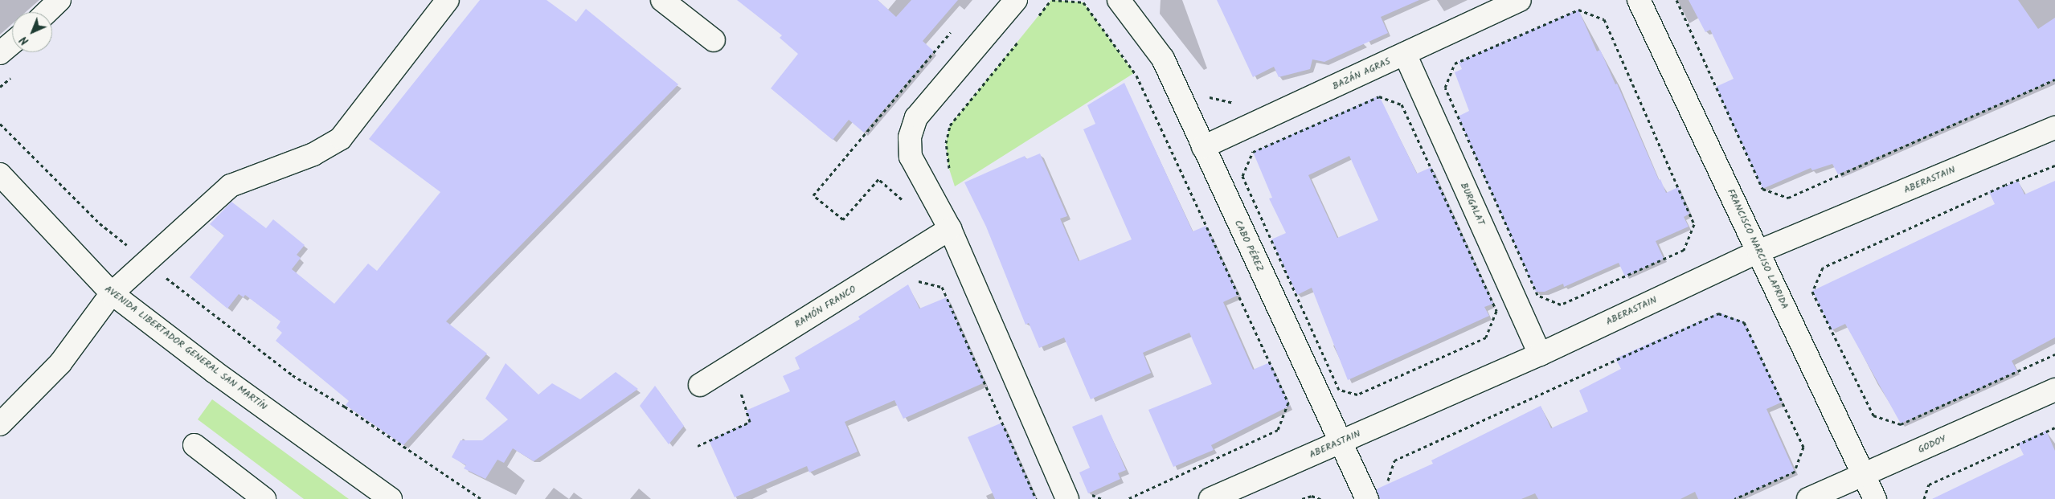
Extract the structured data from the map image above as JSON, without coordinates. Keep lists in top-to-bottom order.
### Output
{
  "streets": {
    "street": [
      "BAZÁN AGRAS",
      "ABERASTAIN",
      "BURGALAT",
      "CABO PÉREZ",
      "FRANCISCO NARCISO LAPRIDA",
      "RAMÓN FRANCO",
      "AVENIDA LIBERTADOR GENERAL SAN MARTÍN",
      "GODOY"
    ]
  },
  "crossings": [
    ["BAZÁN AGRAS", "BURGALAT"],
    ["BAZÁN AGRAS", "CABO PÉREZ"],
    ["ABERASTAIN", "BURGALAT"],
    ["ABERASTAIN", "CABO PÉREZ"],
    ["ABERASTAIN", "FRANCISCO NARCISO LAPRIDA"],
    ["FRANCISCO NARCISO LAPRIDA", "GODOY"]
  ],
  "north": "bottom left"
}
